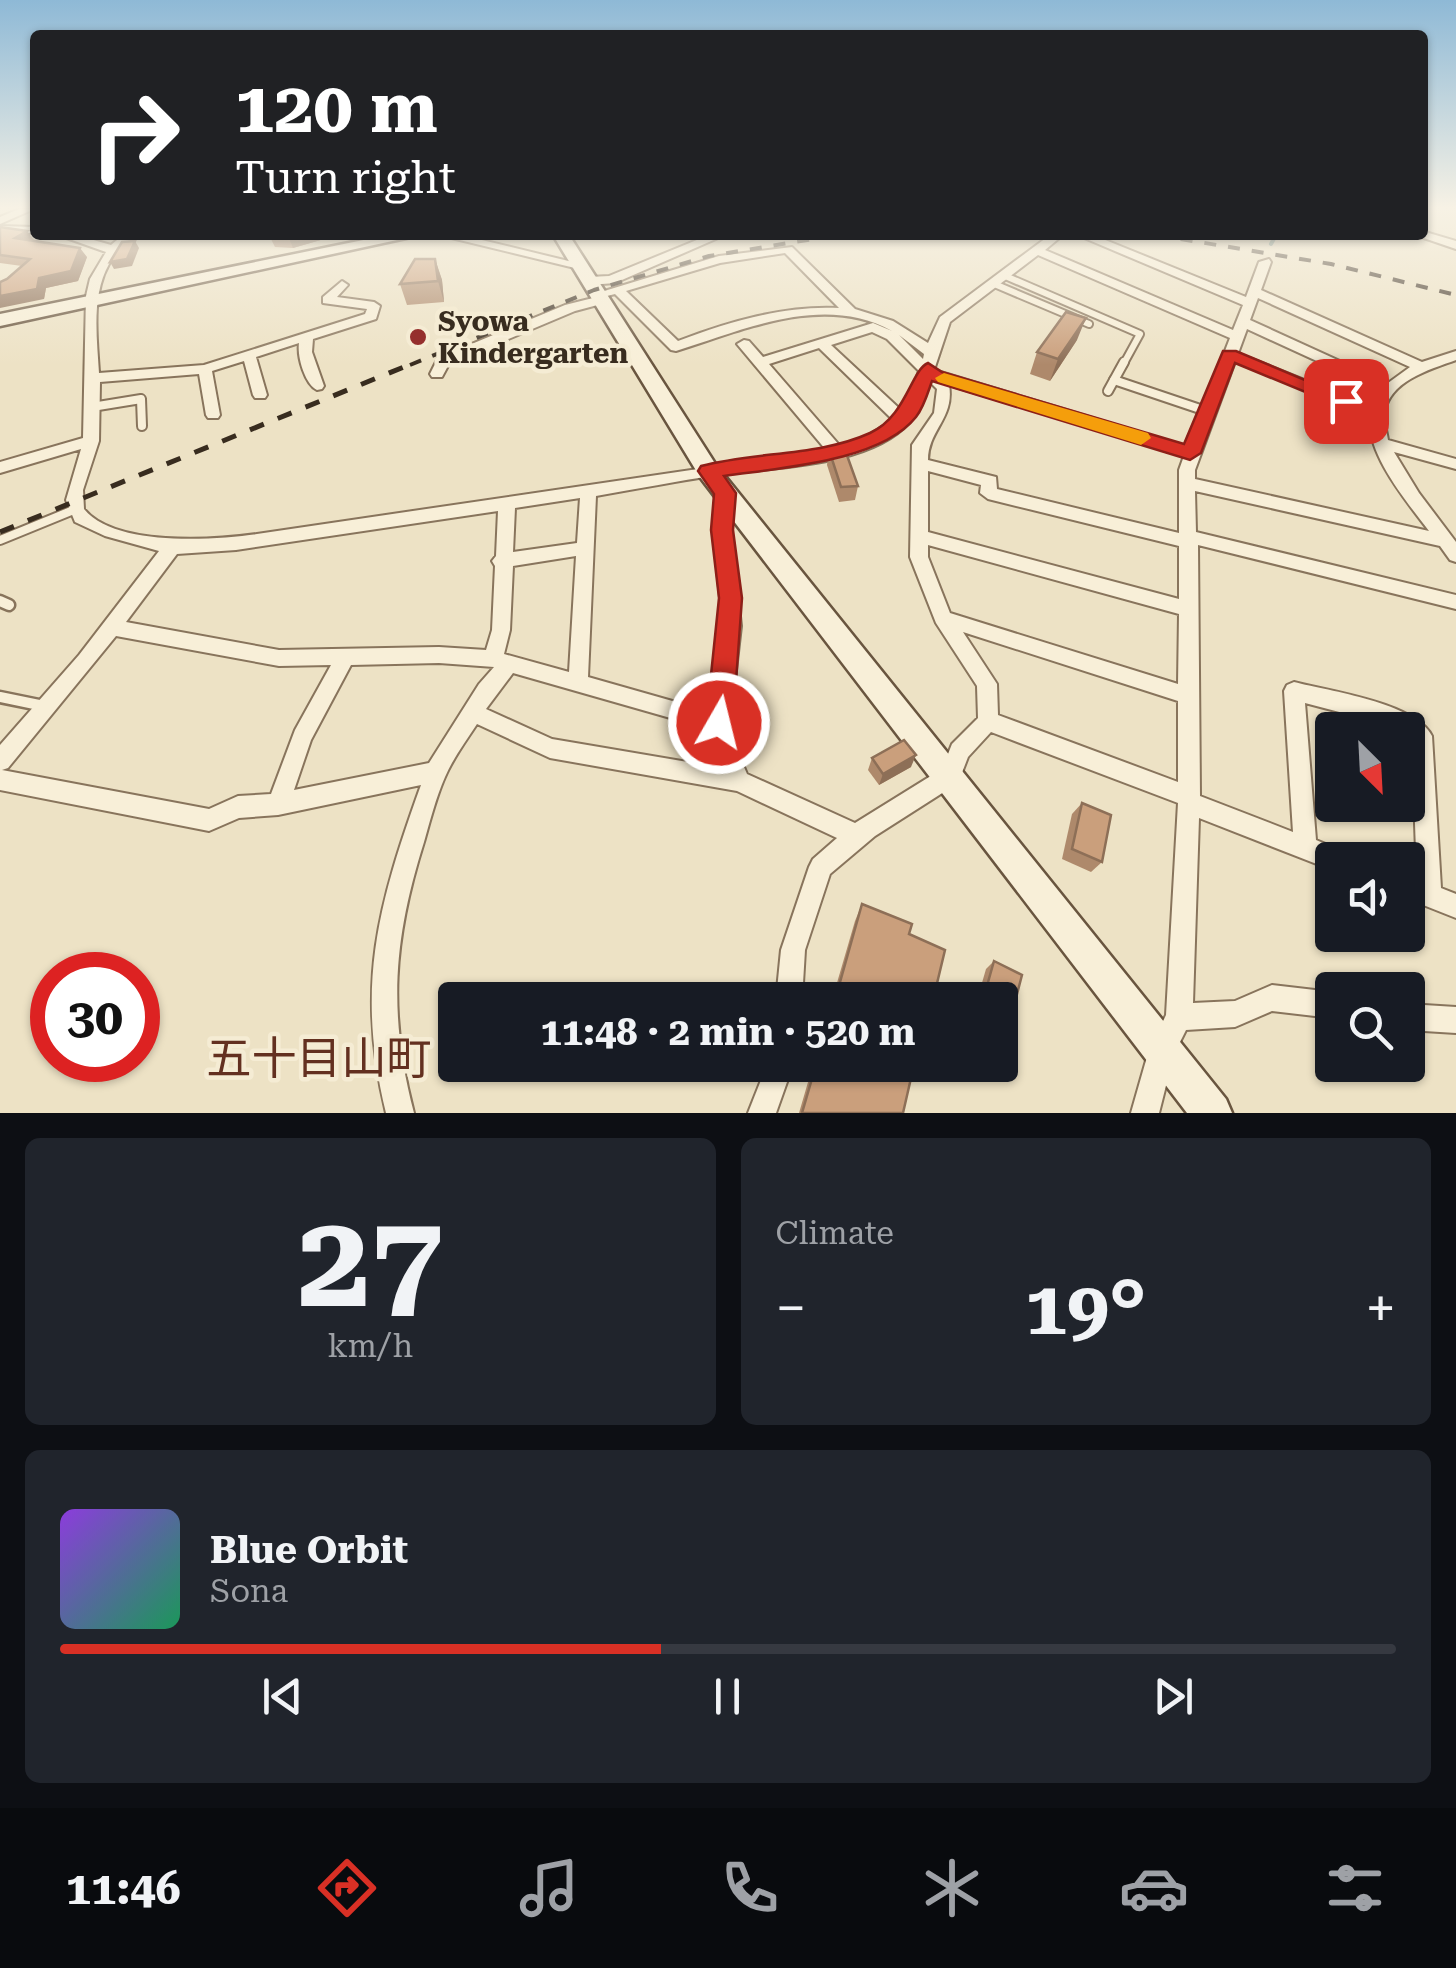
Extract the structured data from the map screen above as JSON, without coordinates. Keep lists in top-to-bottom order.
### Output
{
  "districts": ["五十目山町"],
  "places": ["Syowa Kindergarten"],
  "north": "bottom right",
  "page": {
    "turn": ["120 m", "Turn right"],
    "limit": "30",
    "trip": "11:48 · 2 min · 520 m",
    "tile": [
      ["27", "km/h"],
      "Climate"
    ],
    "heat": ["−", "19°", "+"],
    "song": ["Blue Orbit", "Sona"],
    "tabs": "11:46"
  }
}
